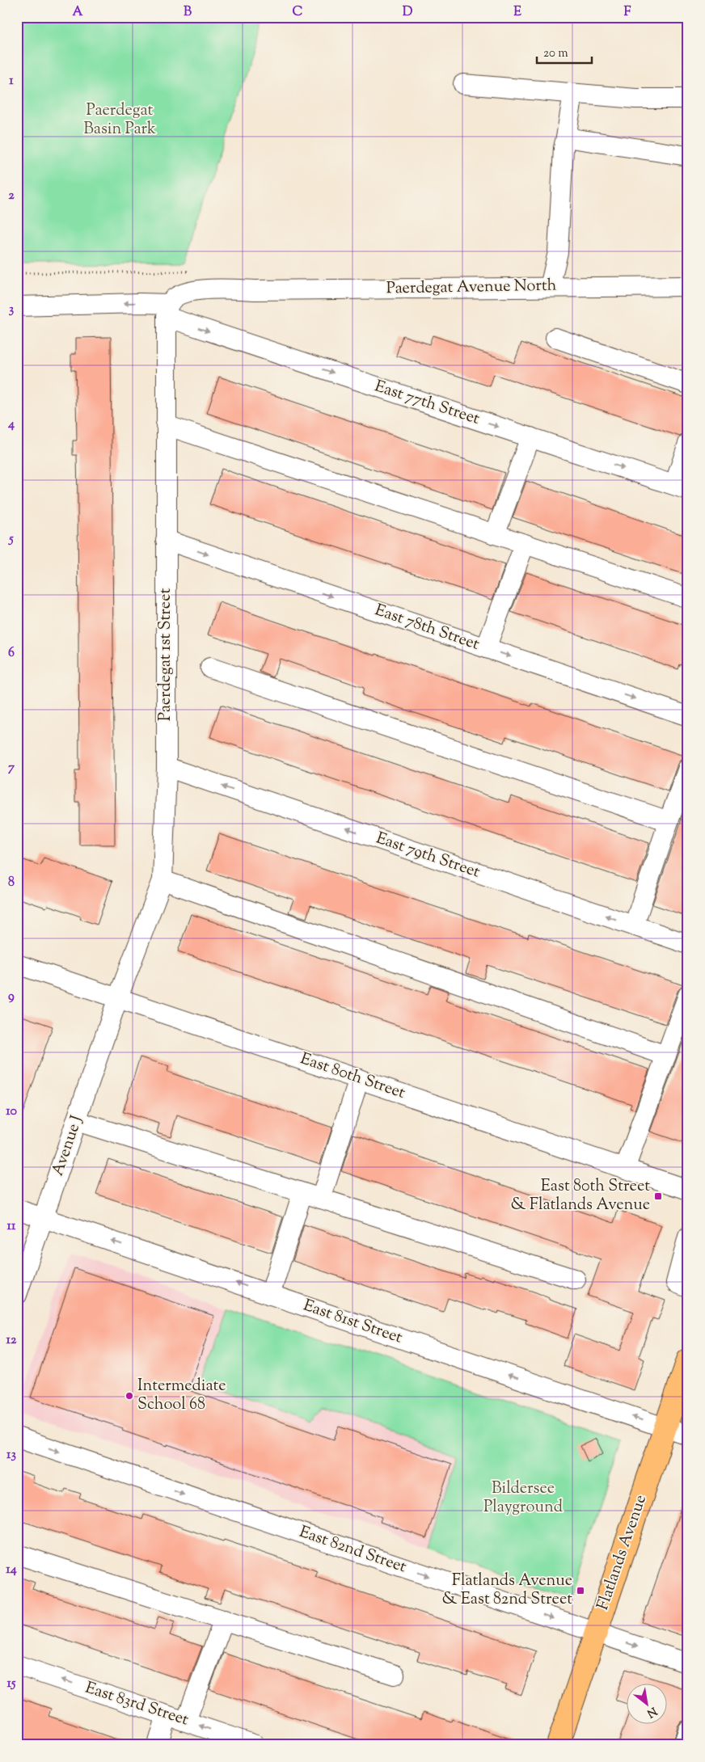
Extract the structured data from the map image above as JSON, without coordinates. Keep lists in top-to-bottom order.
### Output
{
  "streets": {
    "main road": ["Flatlands Avenue"],
    "street": [
      "Paerdegat Avenue North",
      "East 77th Street",
      "East 78th Street",
      "Paerdegat 1st Street",
      "East 79th Street",
      "East 80th Street",
      "Avenue J",
      "East 81st Street",
      "East 82nd Street",
      "East 83rd Street"
    ]
  },
  "crossings": [
    ["Paerdegat Avenue North", "East 77th Street"],
    ["Paerdegat Avenue North", "Paerdegat 1st Street"],
    ["East 77th Street", "Paerdegat 1st Street"],
    ["East 78th Street", "Paerdegat 1st Street"],
    ["Paerdegat 1st Street", "East 79th Street"],
    ["Paerdegat 1st Street", "East 80th Street"],
    ["Paerdegat 1st Street", "Avenue J"],
    ["East 80th Street", "Avenue J"],
    ["Avenue J", "East 81st Street"],
    ["East 81st Street", "Flatlands Avenue"],
    ["East 82nd Street", "Flatlands Avenue"]
  ],
  "parks": ["Paerdegat Basin Park", "Bildersee Playground"],
  "places": {
    "transit": ["East 80th Street & Flatlands Avenue", "Flatlands Avenue & East 82nd Street"],
    "other": ["Intermediate School 68"]
  },
  "scale_bar": "20 m",
  "north": "bottom right",
  "grid": {
    "columns": [
      "A",
      "B",
      "C",
      "D",
      "E",
      "F"
    ],
    "rows": [
      "1",
      "2",
      "3",
      "4",
      "5",
      "6",
      "7",
      "8",
      "9",
      "10",
      "11",
      "12",
      "13",
      "14",
      "15"
    ]
  }
}
